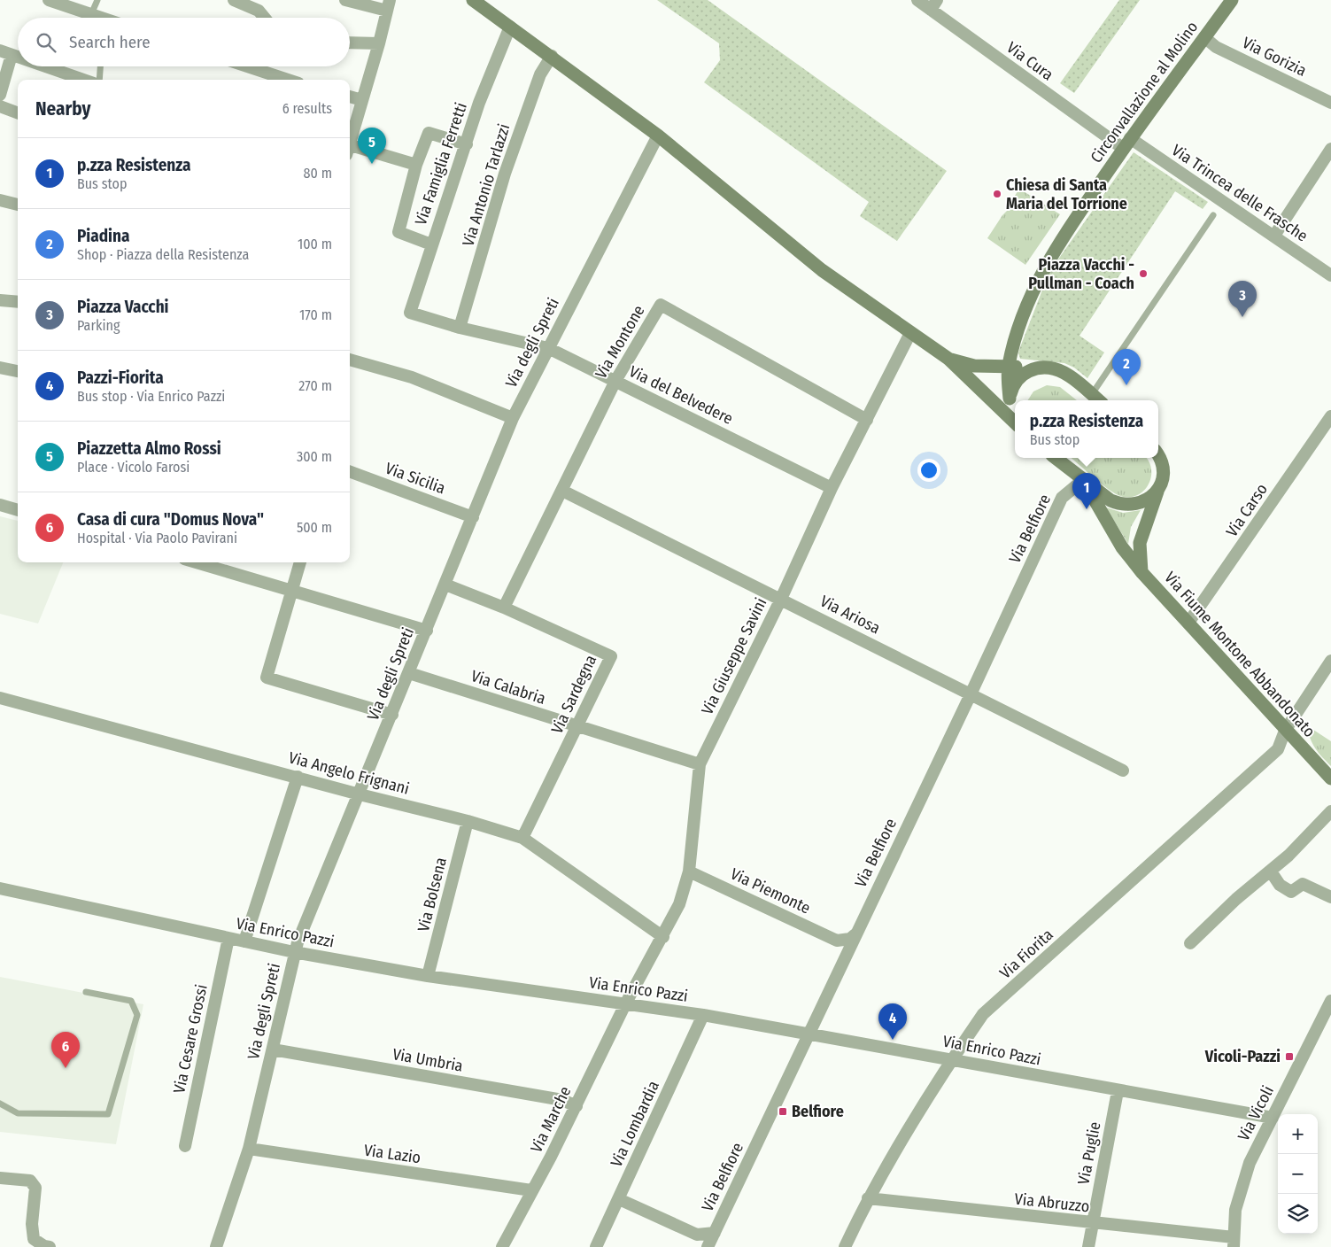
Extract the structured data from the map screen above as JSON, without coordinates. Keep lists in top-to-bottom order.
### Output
{
  "streets": {
    "street": [
      "Via Gorizia",
      "Via Cura",
      "Circonvallazione al Molino",
      "Via Famiglia Ferretti",
      "Via Antonio Tarlazzi",
      "Via Trincea delle Frasche",
      "Via Montone",
      "Via degli Spreti",
      "Via del Belvedere",
      "Via Sicilia",
      "Via Carso",
      "Via Belfiore",
      "Via Ariosa",
      "Via Fiume Montone Abbandonato",
      "Via Giuseppe Savini",
      "Via Calabria",
      "Via Sardegna",
      "Via Angelo Frignani",
      "Via Piemonte",
      "Via Bolsena",
      "Via Enrico Pazzi",
      "Via Fiorita",
      "Via Cesare Grossi",
      "Via Umbria",
      "Via Vicoli",
      "Via Marche",
      "Via Lombardia",
      "Via Puglie",
      "Via Lazio",
      "Via Abruzzo"
    ]
  },
  "crossings": [
    ["Via Gorizia", "Circonvallazione al Molino"],
    ["Via Cura", "Circonvallazione al Molino"],
    ["Via Cura", "Via Trincea delle Frasche"],
    ["Circonvallazione al Molino", "Via Trincea delle Frasche"],
    ["Via Famiglia Ferretti", "Via del Belvedere"],
    ["Via Antonio Tarlazzi", "Via del Belvedere"],
    ["Via Montone", "Via del Belvedere"],
    ["Via Montone", "Via Ariosa"],
    ["Via Montone", "Via Giuseppe Savini"],
    ["Via Montone", "Via Sardegna"],
    ["Via degli Spreti", "Via del Belvedere"],
    ["Via degli Spreti", "Via Sicilia"],
    ["Via degli Spreti", "Via Calabria"],
    ["Via degli Spreti", "Via Sardegna"],
    ["Via degli Spreti", "Via Angelo Frignani"],
    ["Via degli Spreti", "Via Enrico Pazzi"],
    ["Via degli Spreti", "Via Umbria"],
    ["Via degli Spreti", "Via Lazio"],
    ["Via del Belvedere", "Via Giuseppe Savini"],
    ["Via Carso", "Via Fiume Montone Abbandonato"],
    ["Via Belfiore", "Via Ariosa"],
    ["Via Belfiore", "Via Fiume Montone Abbandonato"],
    ["Via Belfiore", "Via Enrico Pazzi"],
    ["Via Ariosa", "Via Giuseppe Savini"],
    ["Via Fiume Montone Abbandonato", "Via Fiorita"],
    ["Via Giuseppe Savini", "Via Calabria"],
    ["Via Giuseppe Savini", "Via Angelo Frignani"],
    ["Via Giuseppe Savini", "Via Piemonte"],
    ["Via Giuseppe Savini", "Via Enrico Pazzi"],
    ["Via Giuseppe Savini", "Via Marche"],
    ["Via Calabria", "Via Sardegna"],
    ["Via Sardegna", "Via Angelo Frignani"],
    ["Via Angelo Frignani", "Via Bolsena"],
    ["Via Bolsena", "Via Enrico Pazzi"],
    ["Via Enrico Pazzi", "Via Fiorita"],
    ["Via Enrico Pazzi", "Via Cesare Grossi"],
    ["Via Enrico Pazzi", "Via Vicoli"],
    ["Via Enrico Pazzi", "Via Marche"],
    ["Via Enrico Pazzi", "Via Lombardia"],
    ["Via Enrico Pazzi", "Via Puglie"],
    ["Via Fiorita", "Via Abruzzo"],
    ["Via Umbria", "Via Marche"],
    ["Via Vicoli", "Via Abruzzo"],
    ["Via Marche", "Via Lazio"],
    ["Via Puglie", "Via Abruzzo"]
  ],
  "places": {
    "other": ["Chiesa di Santa Maria del Torrione", "Piazza Vacchi - Pullman - Coach"],
    "transit": ["Vicoli-Pazzi", "Belfiore"]
  },
  "page": {
    "search": "Search here",
    "heading": ["Nearby", "6 results"],
    "pins": [
      "5",
      "3",
      "2",
      "1",
      "4",
      "6"
    ],
    "list": [
      {
        "mark": "1",
        "name": "p.zza Resistenza",
        "note": "Bus stop",
        "value": "80 m"
      },
      {
        "mark": "2",
        "name": "Piadina",
        "note": "Shop · Piazza della Resistenza",
        "value": "100 m"
      },
      {
        "mark": "3",
        "name": "Piazza Vacchi",
        "note": "Parking",
        "value": "170 m"
      },
      {
        "mark": "4",
        "name": "Pazzi-Fiorita",
        "note": "Bus stop · Via Enrico Pazzi",
        "value": "270 m"
      },
      {
        "mark": "5",
        "name": "Piazzetta Almo Rossi",
        "note": "Place · Vicolo Farosi",
        "value": "300 m"
      },
      {
        "mark": "6",
        "name": "Casa di cura \"Domus Nova\"",
        "note": "Hospital · Via Paolo Pavirani",
        "value": "500 m"
      }
    ],
    "popup": ["p.zza Resistenza", "Bus stop"],
    "map_buttons": ["+", "−"]
  }
}
